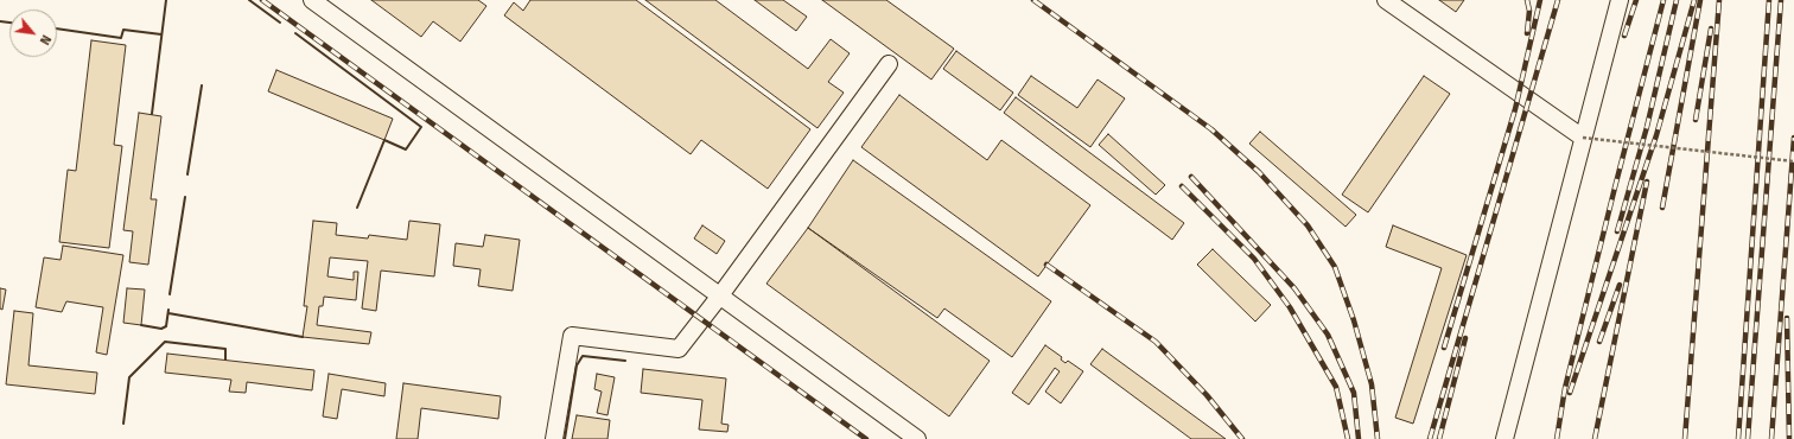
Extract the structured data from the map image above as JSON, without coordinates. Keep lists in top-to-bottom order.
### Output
{
  "north": "bottom right"
}
